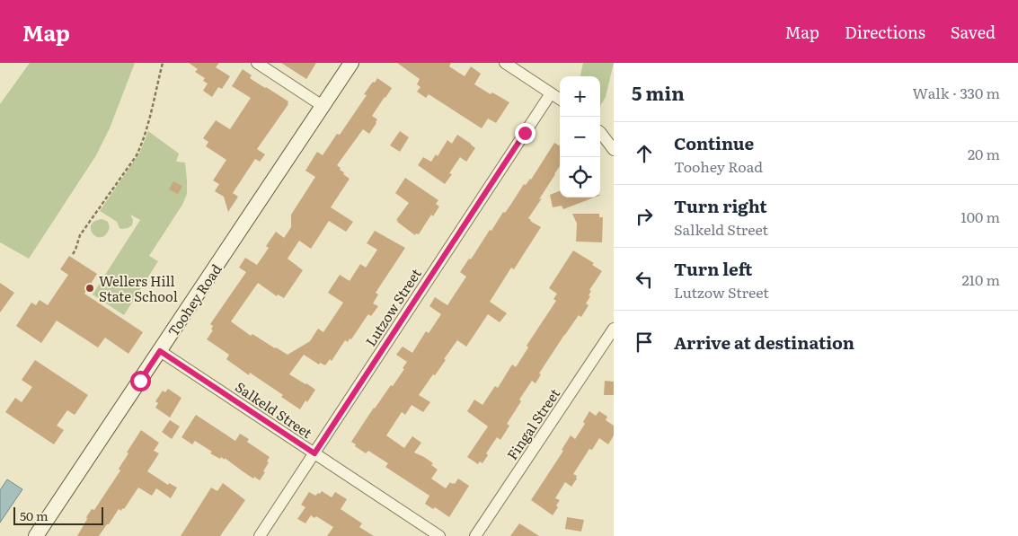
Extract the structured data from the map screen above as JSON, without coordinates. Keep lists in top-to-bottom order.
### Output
{
  "streets": {
    "main road": ["Toohey Road"],
    "street": ["Lutzow Street", "Salkeld Street", "Fingal Street"]
  },
  "crossings": [
    ["Toohey Road", "Salkeld Street"],
    ["Lutzow Street", "Salkeld Street"]
  ],
  "places": ["Wellers Hill State School"],
  "scale_bar": "50 m",
  "page": {
    "header": "Map",
    "nav": ["Map", "Directions", "Saved"],
    "heading": ["5 min", "Walk · 330 m"],
    "map_buttons": ["+", "−"],
    "list": [
      ["Continue", "Toohey Road", "20 m"],
      ["Turn right", "Salkeld Street", "100 m"],
      ["Turn left", "Lutzow Street", "210 m"],
      "Arrive at destination"
    ],
    "scale": "50 m"
  }
}
